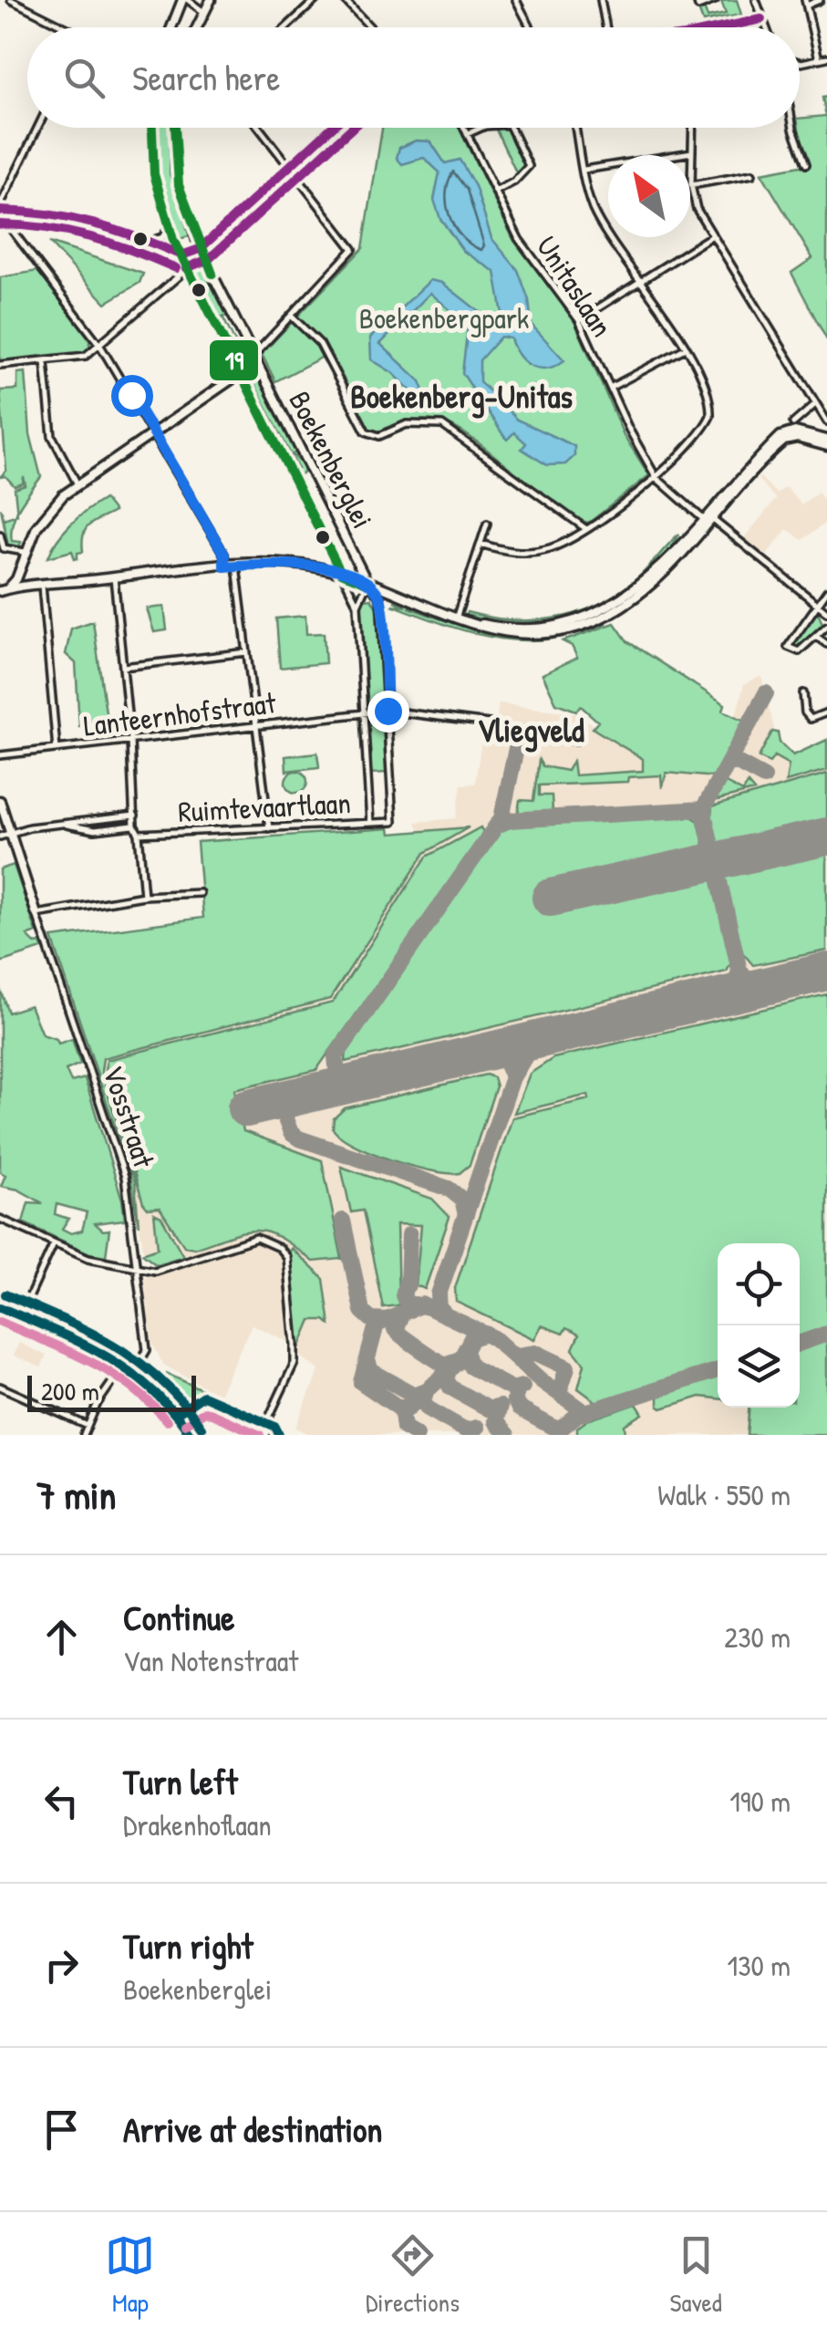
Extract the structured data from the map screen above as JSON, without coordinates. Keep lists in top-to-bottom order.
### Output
{
  "streets": {
    "street": [
      "Unitaslaan",
      "Boekenberglei",
      "Lanteernhofstraat",
      "Ruimtevaartlaan",
      "Vosstraat"
    ]
  },
  "crossings": [
    ["Boekenberglei", "Lanteernhofstraat"],
    ["Boekenberglei", "Ruimtevaartlaan"]
  ],
  "districts": ["Boekenberg-Unitas", "Vliegveld"],
  "parks": ["Boekenbergpark"],
  "lines": ["transit line 19"],
  "scale_bar": "200 m",
  "north": "top left",
  "page": {
    "search": "Search here",
    "scale": "200 m",
    "heading": ["7 min", "Walk · 550 m"],
    "list": [
      ["Continue", "Van Notenstraat", "230 m"],
      ["Turn left", "Drakenhoflaan", "190 m"],
      ["Turn right", "Boekenberglei", "130 m"],
      "Arrive at destination"
    ],
    "nav": ["Map", "Directions", "Saved"]
  }
}
